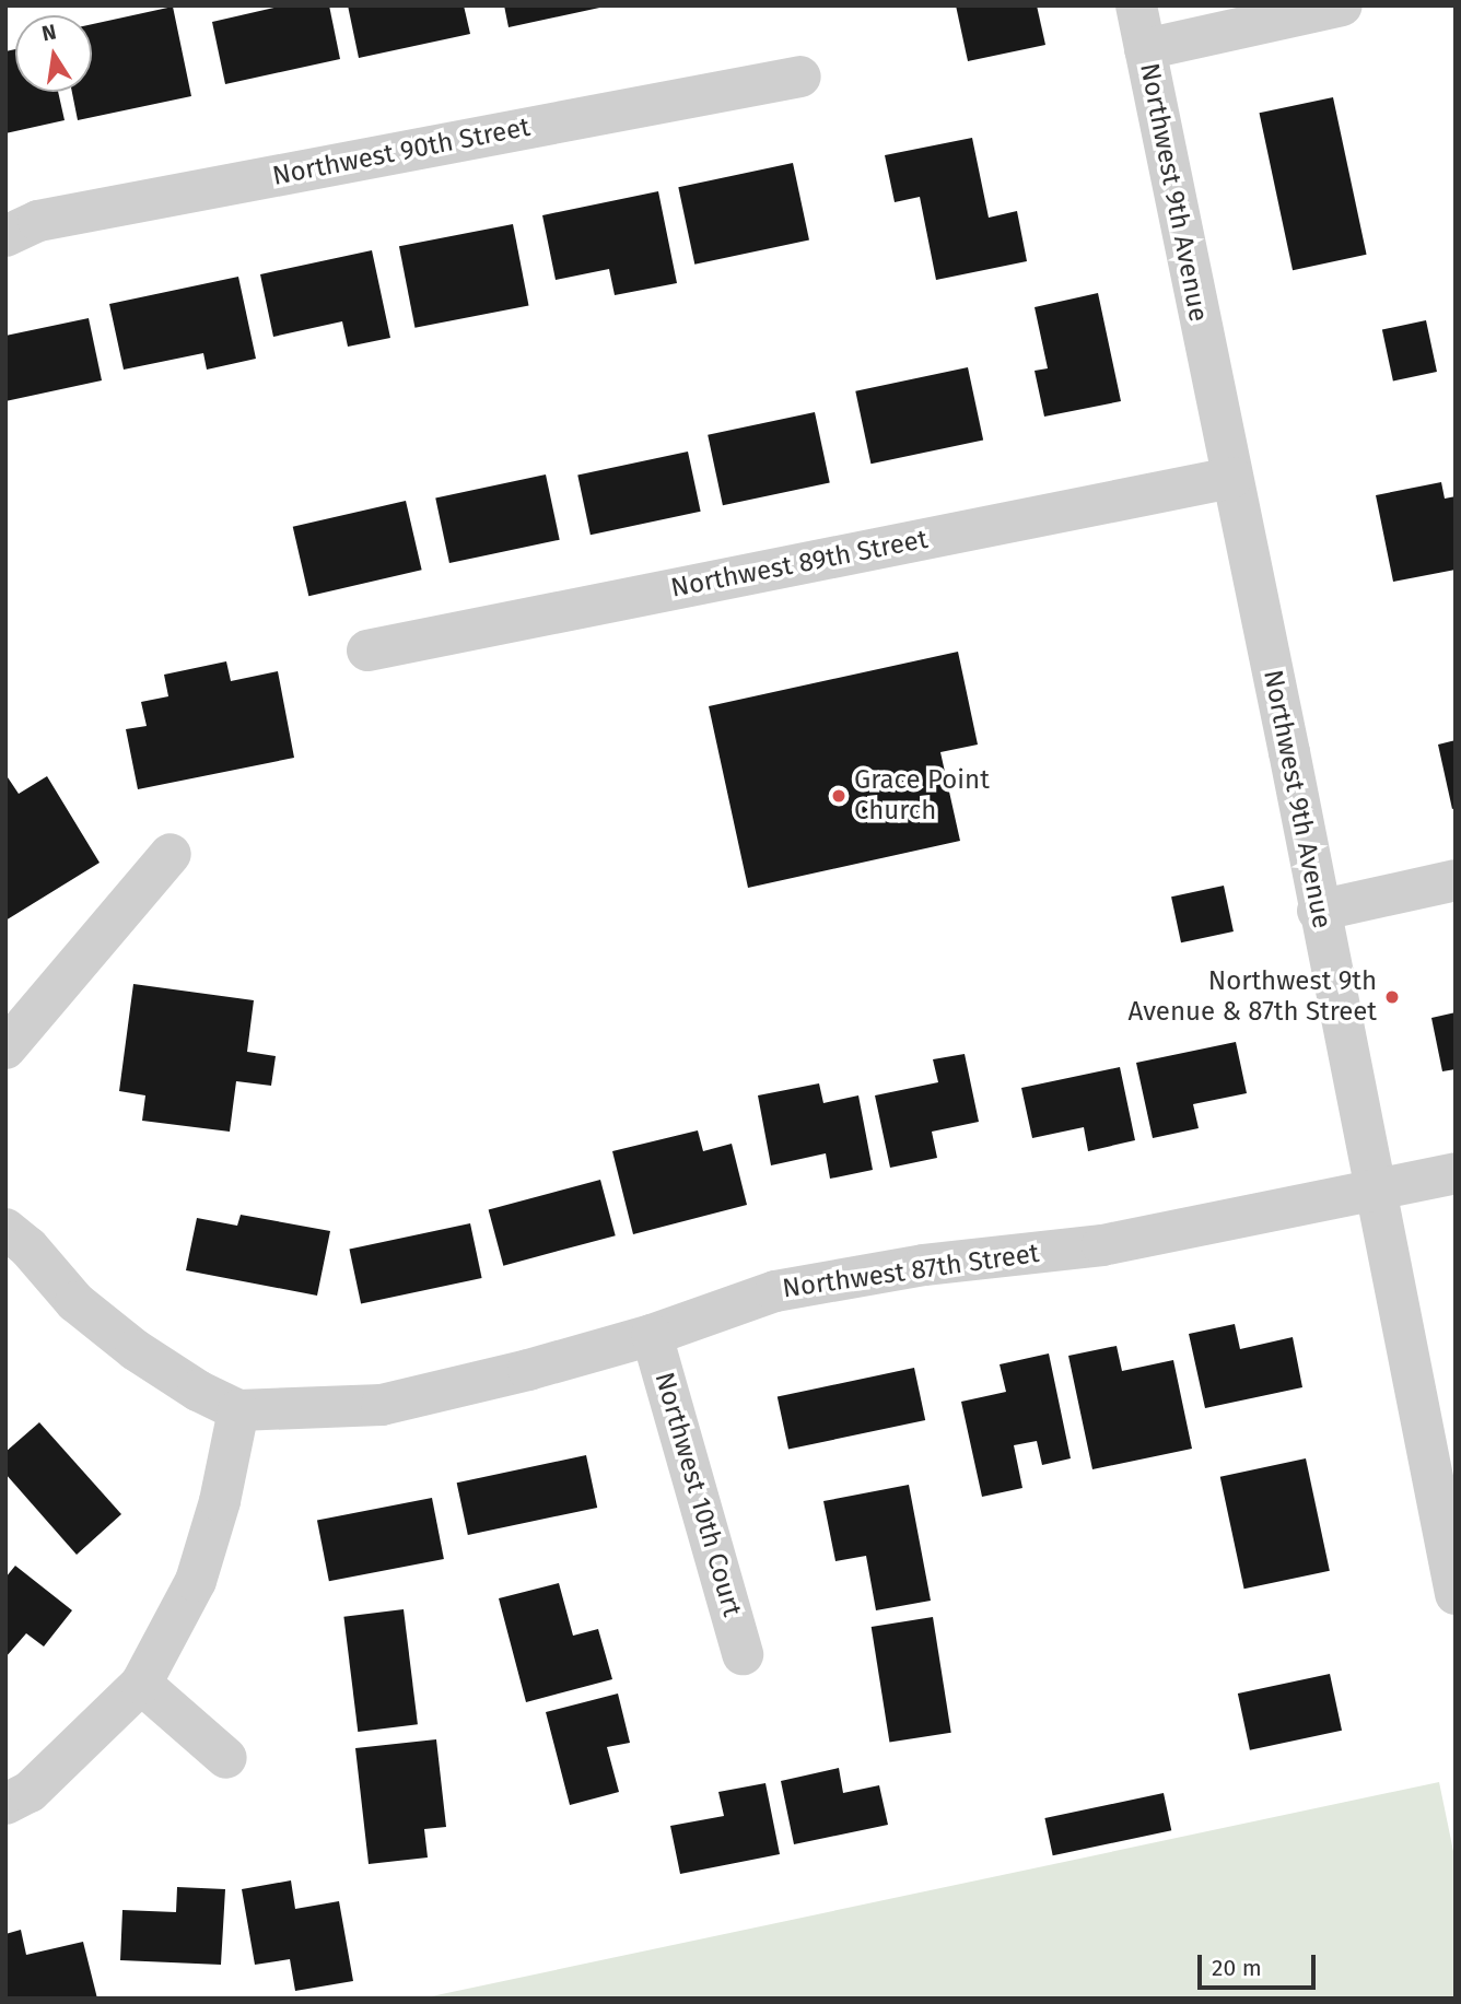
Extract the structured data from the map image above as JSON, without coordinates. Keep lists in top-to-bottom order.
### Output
{
  "streets": {
    "street": [
      "Northwest 90th Street",
      "Northwest 9th Avenue",
      "Northwest 89th Street",
      "Northwest 87th Street",
      "Northwest 10th Court"
    ]
  },
  "crossings": [
    ["Northwest 9th Avenue", "Northwest 89th Street"],
    ["Northwest 9th Avenue", "Northwest 87th Street"],
    ["Northwest 87th Street", "Northwest 10th Court"]
  ],
  "places": ["Grace Point Church", "Northwest 9th Avenue & 87th Street"],
  "scale_bar": "20 m",
  "north": "top"
}
